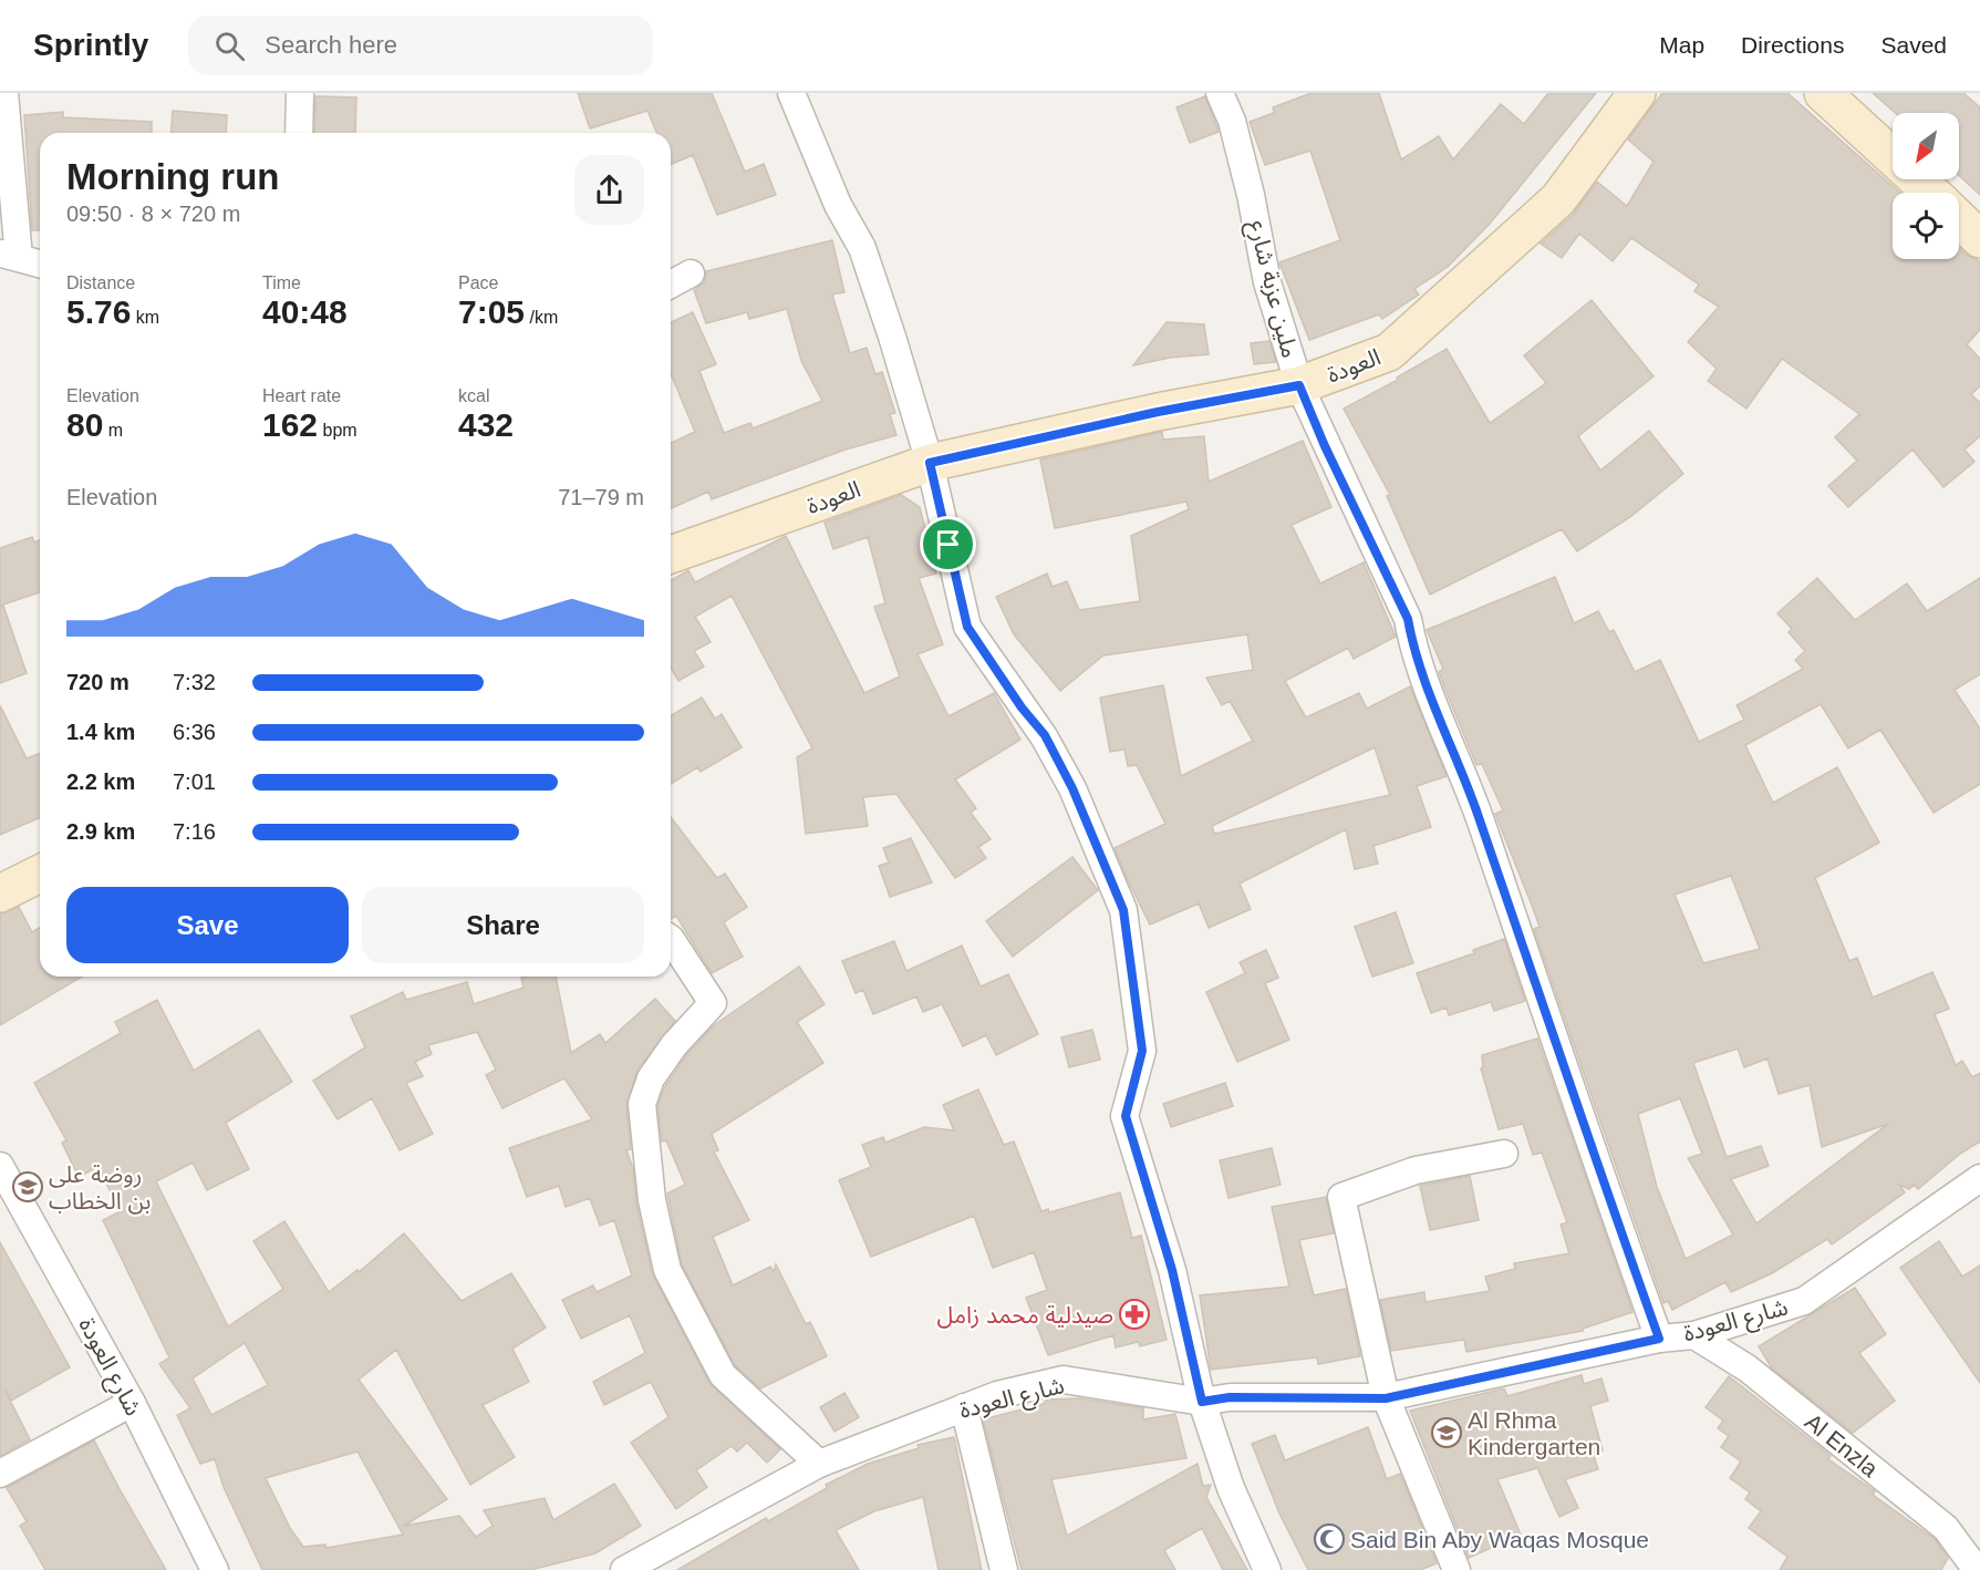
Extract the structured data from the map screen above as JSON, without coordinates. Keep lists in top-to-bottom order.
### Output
{
  "streets": {
    "main road": ["العودة"],
    "street": ["ملين عزبة شارع", "شارع العودة", "Al Enzla"]
  },
  "crossings": [
    ["ملين عزبة شارع", "العودة"],
    ["ملين عزبة شارع", "شارع العودة"],
    ["شارع العودة", "Al Enzla"]
  ],
  "places": {
    "school or university": ["روضة على بن الخطاب", "Al Rhma Kindergarten"],
    "pharmacy": ["صيدلية محمد زامل"],
    "mosque": ["Said Bin Aby Waqas Mosque"]
  },
  "north": "bottom left",
  "page": {
    "header": "Sprintly",
    "search": "Search here",
    "nav": ["Map", "Directions", "Saved"],
    "heading": ["Morning run", "09:50 · 8 × 720 m"],
    "stats": [
      ["Distance", "5.76 km"],
      ["Time", "40:48"],
      ["Pace", "7:05 /km"],
      ["Elevation", "80 m"],
      ["Heart rate", "162 bpm"],
      ["kcal", "432"]
    ],
    "chart": ["Elevation", "71–79 m"],
    "list": [
      {
        "name": "720 m",
        "note": "7:32"
      },
      {
        "name": "1.4 km",
        "note": "6:36"
      },
      {
        "name": "2.2 km",
        "note": "7:01"
      },
      {
        "name": "2.9 km",
        "note": "7:16"
      }
    ],
    "buttons": ["Save", "Share"]
  }
}
